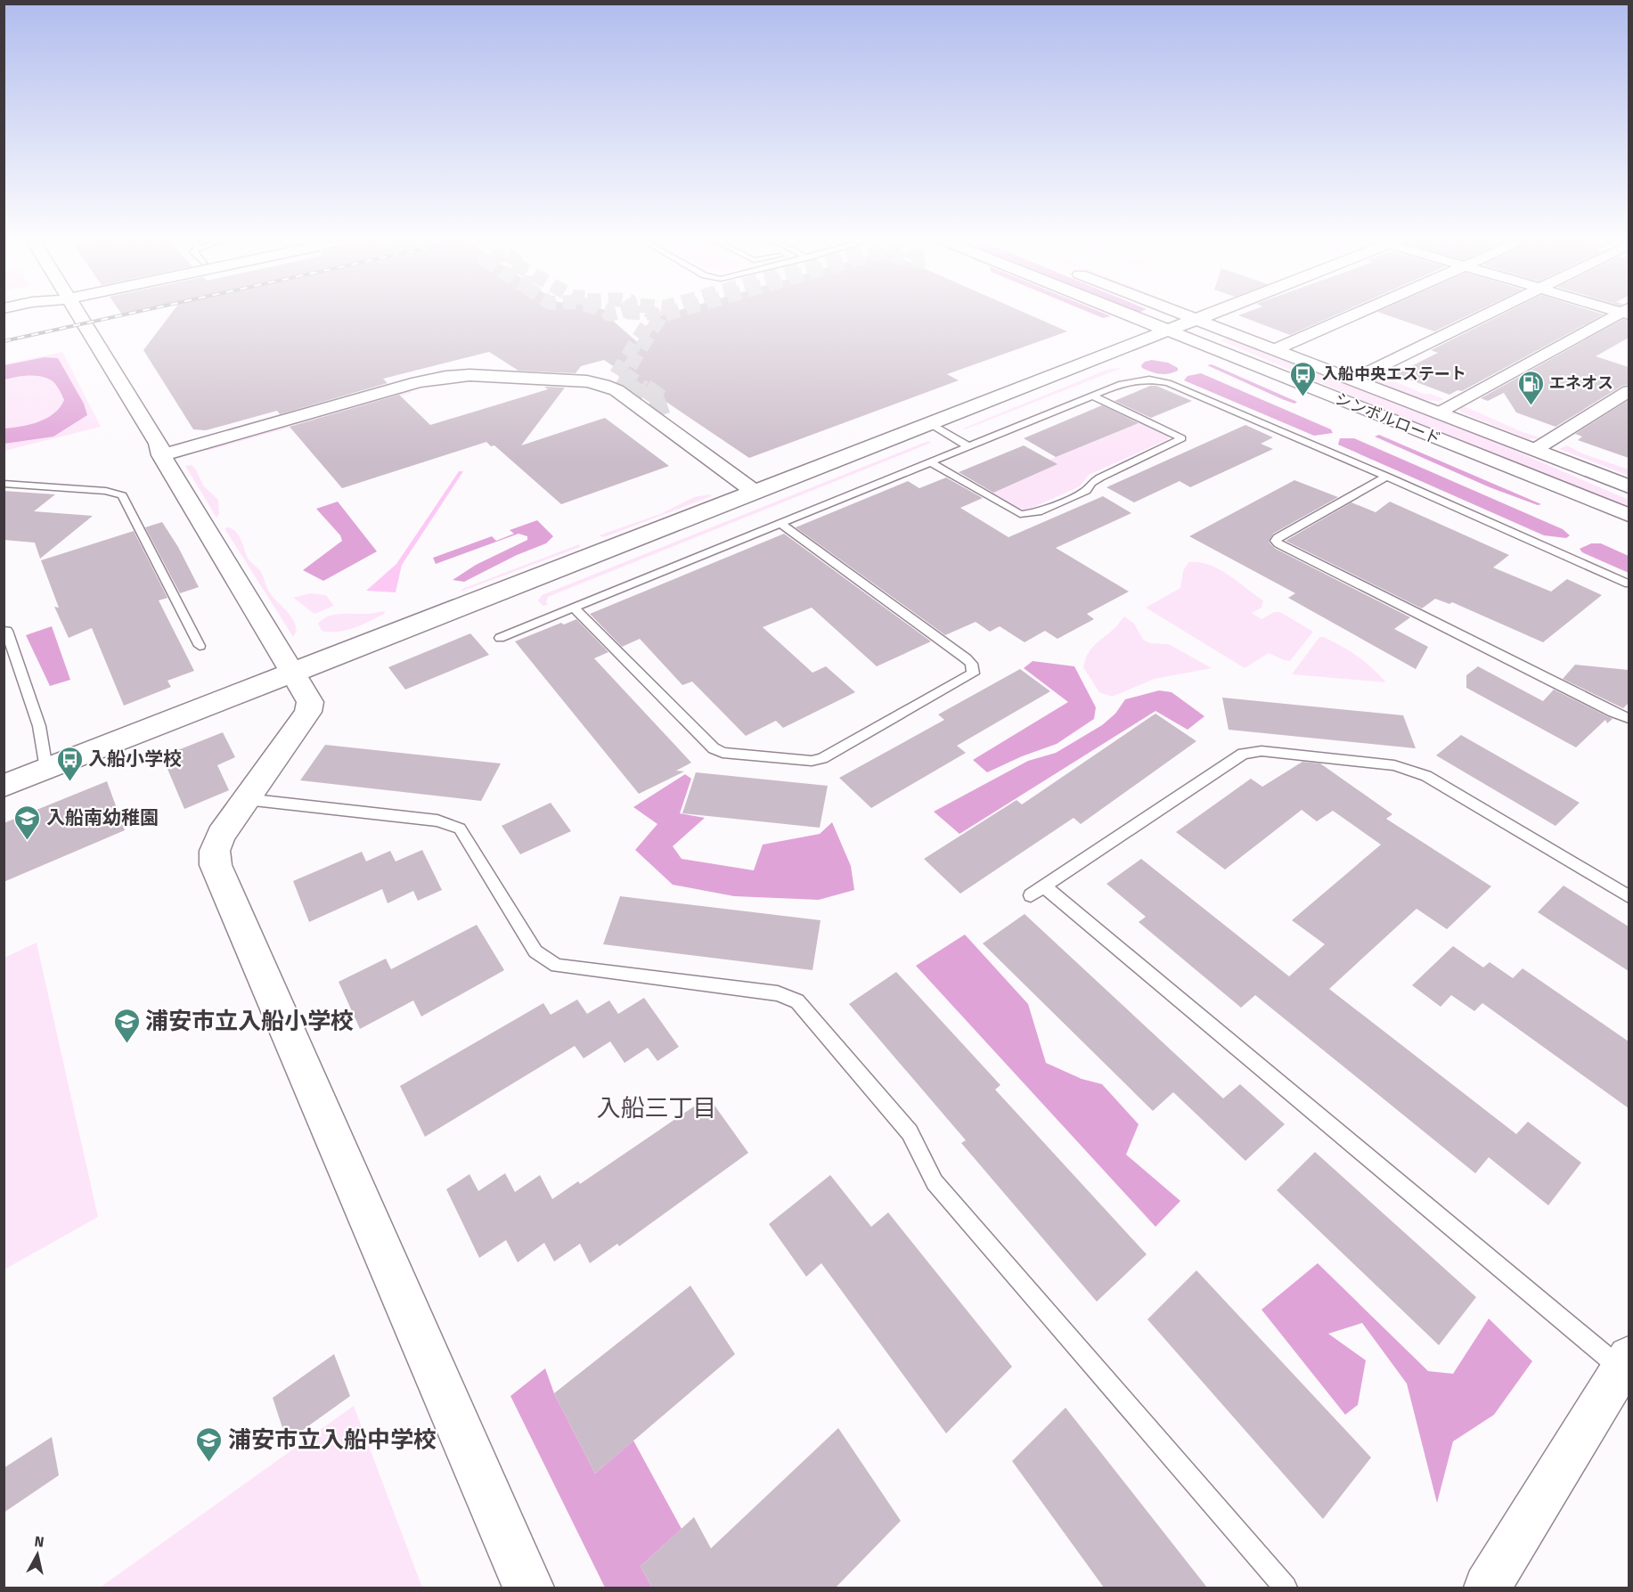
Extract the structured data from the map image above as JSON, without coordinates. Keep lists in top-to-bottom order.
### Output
{
  "streets": {
    "street": ["シンボルロード"]
  },
  "districts": ["入船三丁目"],
  "places": {
    "bus stop": ["入船中央エステート", "入船小学校"],
    "fuel station": ["エネオス"],
    "school or university": ["入船南幼稚園", "浦安市立入船小学校", "浦安市立入船中学校"]
  },
  "north": "top"
}
